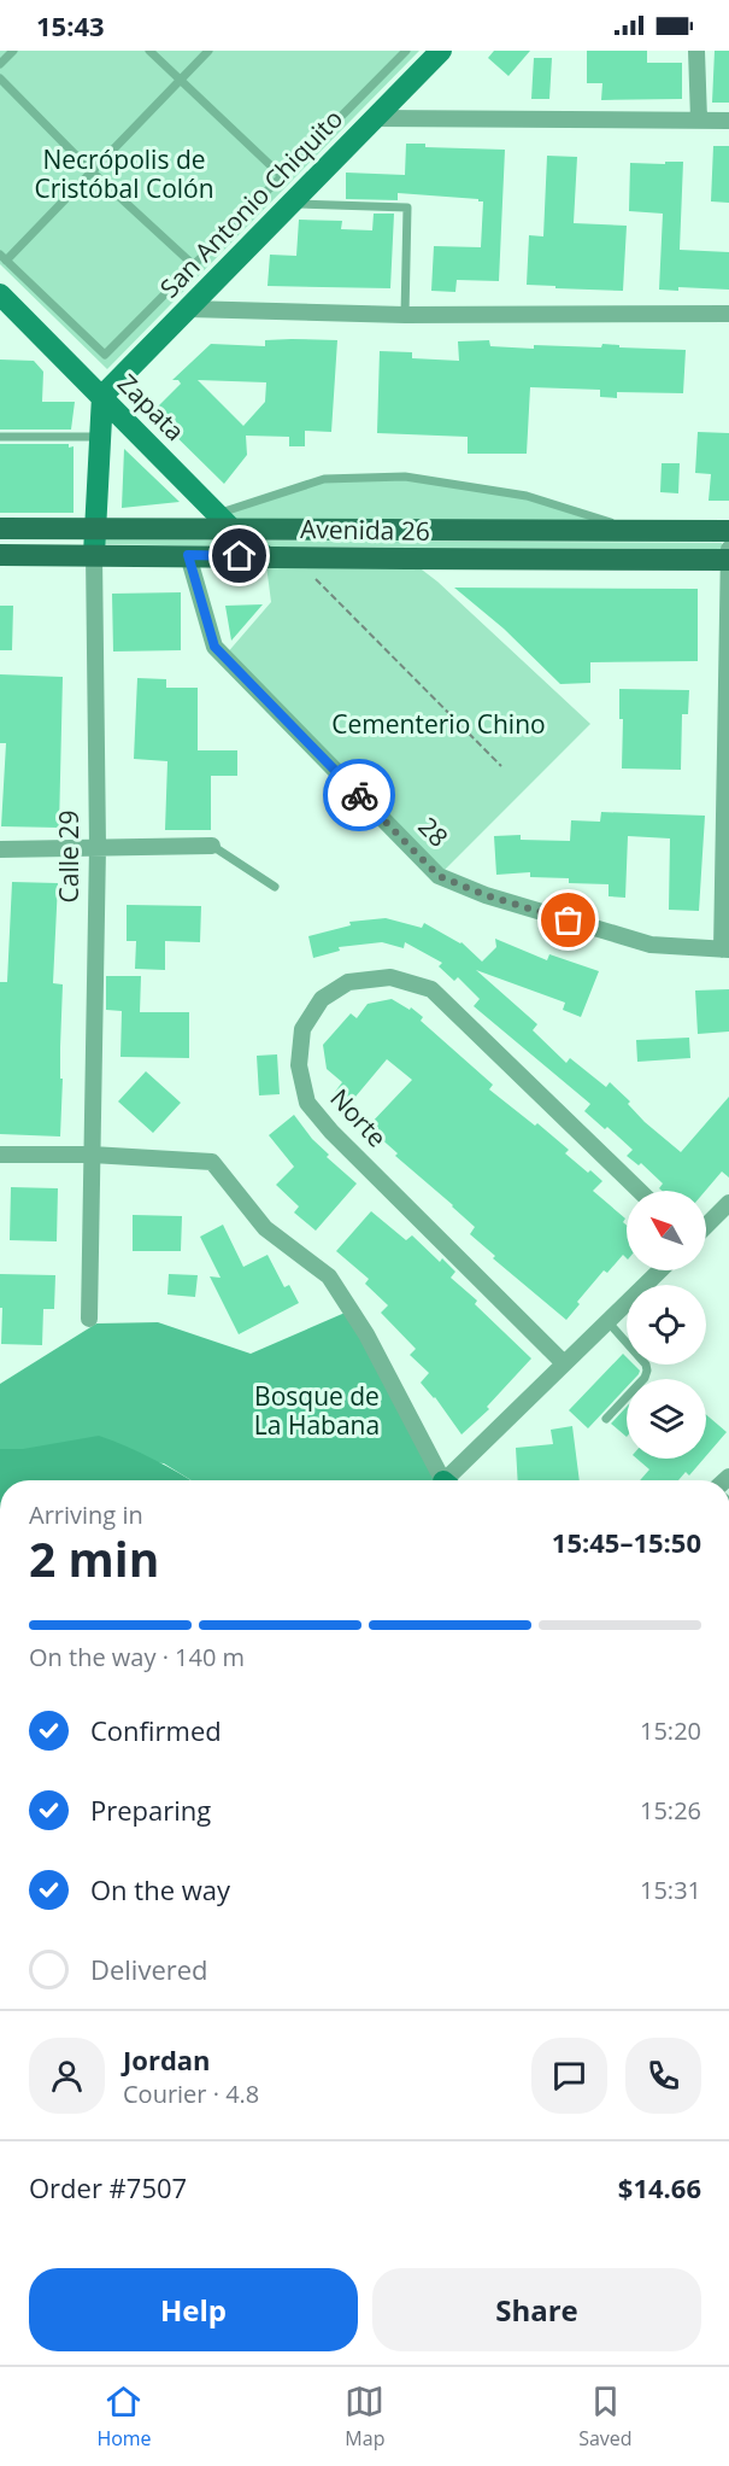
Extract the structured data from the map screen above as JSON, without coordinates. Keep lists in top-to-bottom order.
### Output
{
  "streets": {
    "main road": [
      "San Antonio Chiquito",
      "Zapata",
      "Avenida 26",
      "Calle 29"
    ],
    "street": ["28", "Norte"]
  },
  "crossings": [
    ["San Antonio Chiquito", "Zapata"],
    ["San Antonio Chiquito", "Calle 29"],
    ["Zapata", "Avenida 26"],
    ["Zapata", "Calle 29"],
    ["Avenida 26", "28"],
    ["Avenida 26", "Calle 29"]
  ],
  "parks": ["Necrópolis de Cristóbal Colón", "Cementerio Chino", "Bosque de La Habana"],
  "north": "top left",
  "page": {
    "status": "15:43",
    "heading": ["2 min", "Arriving in", "15:45–15:50"],
    "panel": [
      "Jordan",
      "Courier · 4.8",
      "Order #7507",
      "$14.66"
    ],
    "bar": "On the way · 140 m",
    "list": [
      ["Confirmed", "15:20"],
      ["Preparing", "15:26"],
      ["On the way", "15:31"],
      "Delivered"
    ],
    "buttons": ["Help", "Share"],
    "tabs": ["Home", "Map", "Saved"]
  }
}
